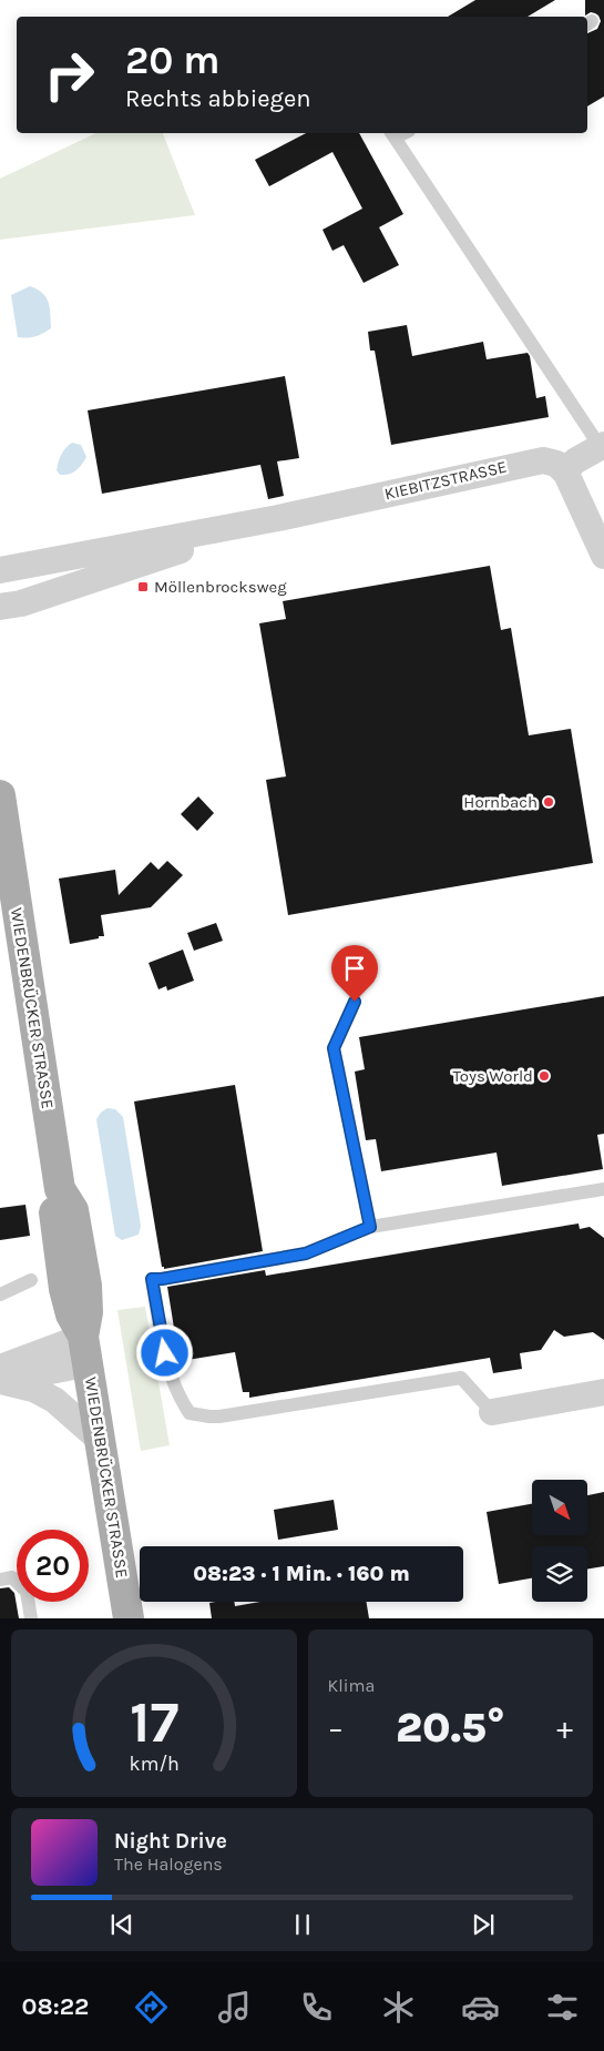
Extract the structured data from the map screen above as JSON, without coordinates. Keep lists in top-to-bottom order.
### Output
{
  "streets": {
    "main road": ["WIEDENBRÜCKER STRASSE"],
    "street": ["KIEBITZSTRASSE"]
  },
  "places": {
    "transit": ["Möllenbrocksweg"],
    "other": ["Hornbach", "Toys World"]
  },
  "north": "bottom right",
  "page": {
    "turn": ["20 m", "Rechts abbiegen"],
    "limit": "20",
    "trip": "08:23 · 1 Min. · 160 m",
    "tile": "Klima",
    "heat": ["−", "20.5°", "+"],
    "song": ["Night Drive", "The Halogens"],
    "tabs": "08:22",
    "gauge": ["17", "km/h"]
  }
}
